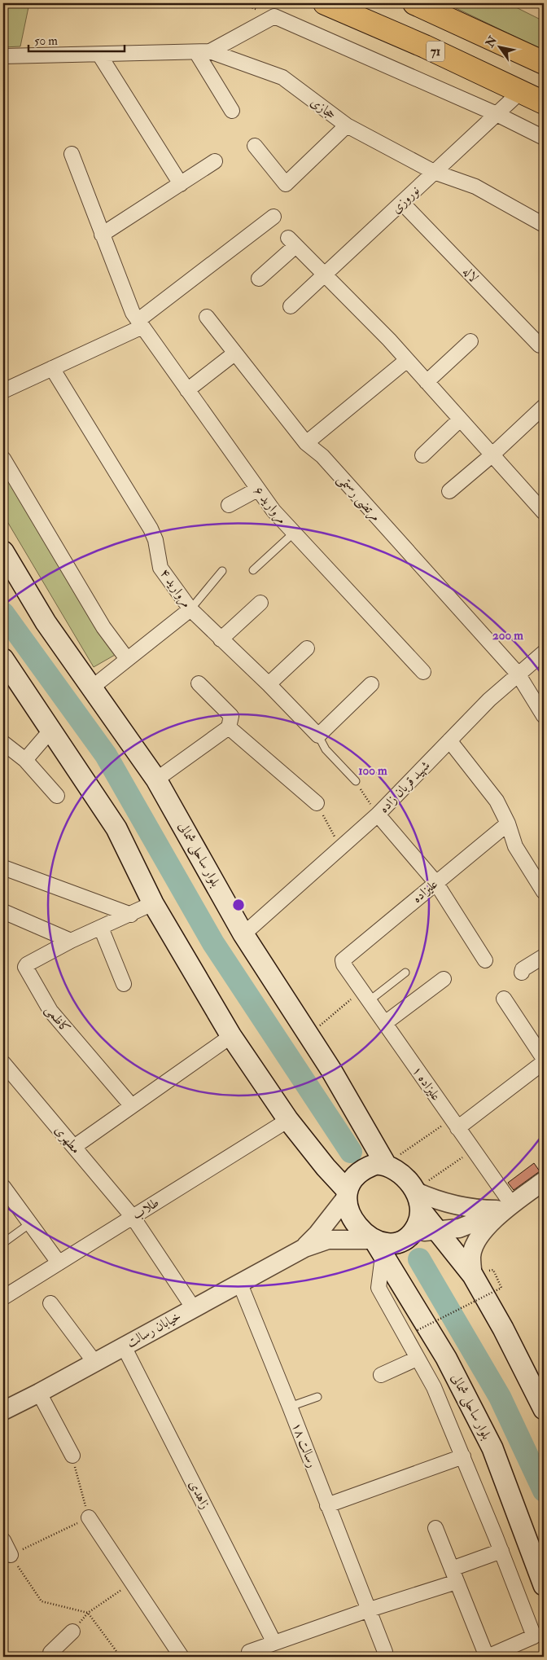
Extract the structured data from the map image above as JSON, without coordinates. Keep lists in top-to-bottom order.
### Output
{
  "streets": {
    "highway": ["71"],
    "main road": ["بلوار ساحلی شمالی"],
    "street": [
      "حجازی",
      "نوروزی",
      "لاله",
      "مرتضی رستمی",
      "مروارید ۶",
      "مروارید ۴",
      "شهید قربان زاده",
      "علیزاده",
      "کاظمی",
      "علیزاده ۱",
      "مطهری",
      "طلاب",
      "خیابان رسالت",
      "رسالت ۱۸",
      "زاهدی"
    ]
  },
  "crossings": [
    ["71", "نوروزی"],
    ["حجازی", "نوروزی"],
    ["نوروزی", "لاله"],
    ["مرتضی رستمی", "شهید قربان زاده"],
    ["شهید قربان زاده", "بلوار ساحلی شمالی"],
    ["بلوار ساحلی شمالی", "خیابان رسالت"],
    ["علیزاده", "علیزاده ۱"],
    ["مطهری", "طلاب"],
    ["مطهری", "خیابان رسالت"],
    ["خیابان رسالت", "رسالت ۱۸"],
    ["خیابان رسالت", "زاهدی"]
  ],
  "scale_bar": "50 m",
  "north": "top left",
  "rings": ["200 m", "100 m"]
}
